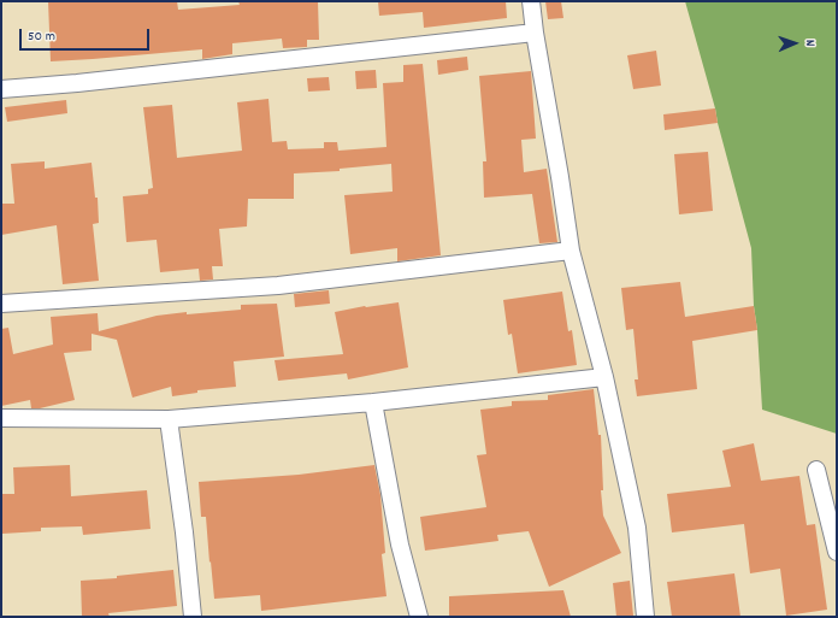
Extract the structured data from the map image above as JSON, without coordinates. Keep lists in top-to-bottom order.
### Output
{
  "scale_bar": "50 m",
  "north": "right"
}
